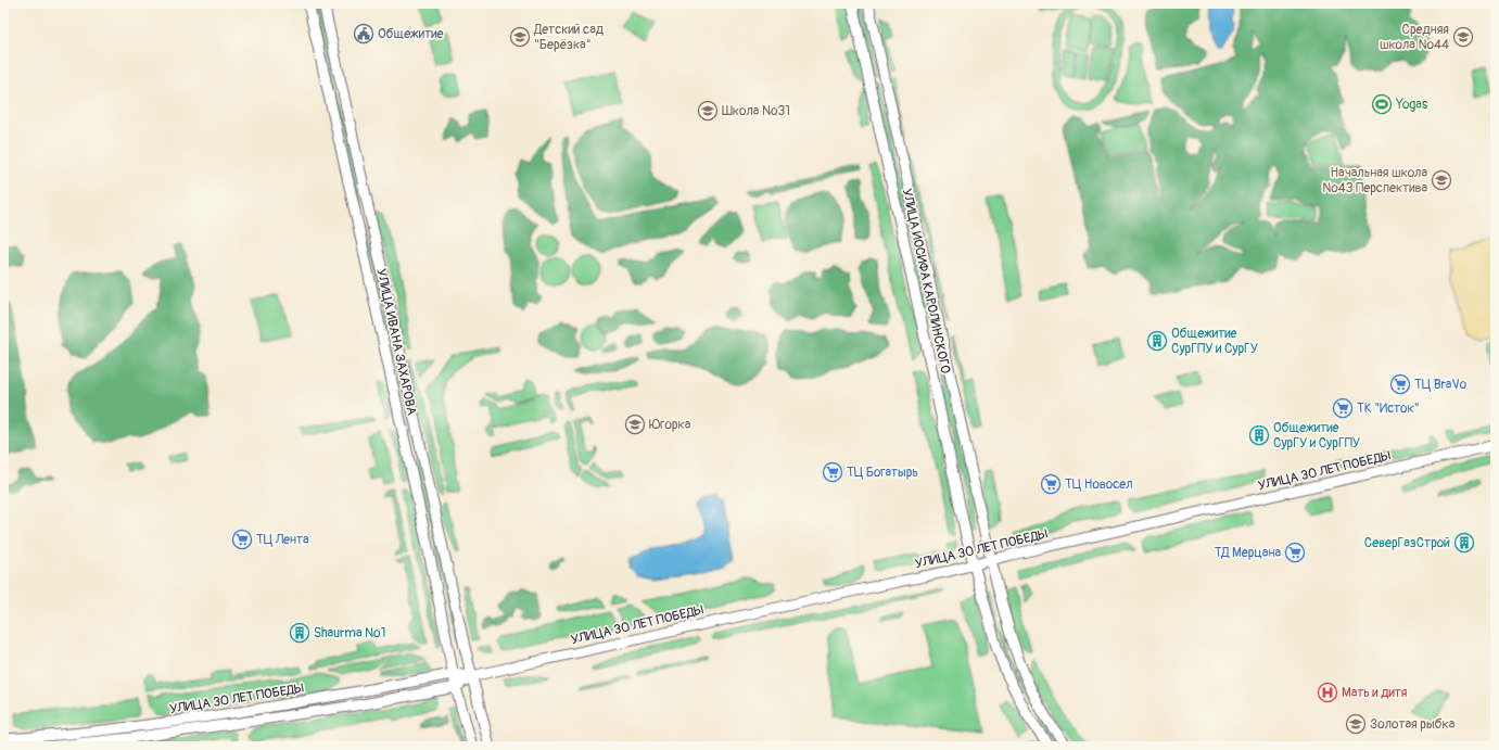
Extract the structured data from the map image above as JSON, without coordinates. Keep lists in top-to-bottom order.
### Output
{
  "streets": {
    "main road": ["УЛИЦА ИОСИФА КАРОЛИНСКОГО", "УЛИЦА ИВАНА ЗАХАРОВА", "УЛИЦА 30 ЛЕТ ПОБЕДЫ"]
  },
  "crossings": [
    ["УЛИЦА ИОСИФА КАРОЛИНСКОГО", "УЛИЦА 30 ЛЕТ ПОБЕДЫ"],
    ["УЛИЦА ИВАНА ЗАХАРОВА", "УЛИЦА 30 ЛЕТ ПОБЕДЫ"]
  ],
  "places": {
    "public building": ["Общежитие"],
    "school or university": [
      "Детский сад \"Берёзка\"",
      "Средняя школа №44",
      "Школа №31",
      "Начальная школа №43 Перспектива",
      "Югорка",
      "Золотая рыбка"
    ],
    "sports": ["Yogas"],
    "building": [
      "Общежитие СурГПУ и СурГУ",
      "Общежитие СурГУ и СурГПУ",
      "СеверГазСтрой",
      "Shaurma №1"
    ],
    "supermarket": [
      "ТЦ BraVo",
      "ТК \"Исток\"",
      "ТЦ Богатырь",
      "ТЦ Новосел",
      "ТЦ Лента",
      "ТД Мерцана"
    ],
    "hospital": ["Мать и дитя"]
  }
}
